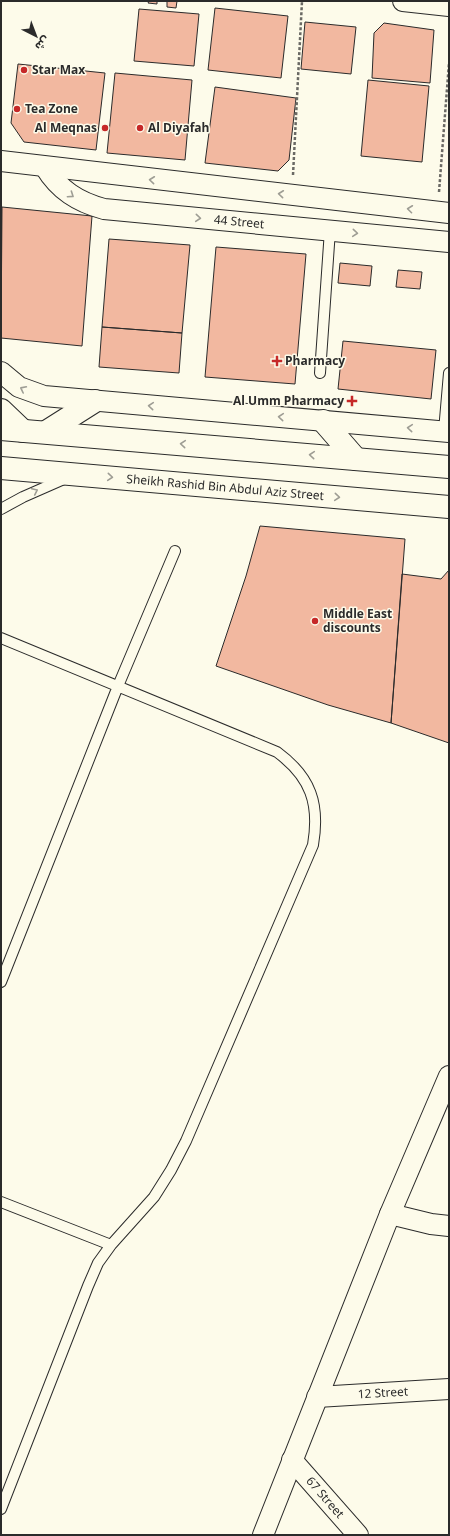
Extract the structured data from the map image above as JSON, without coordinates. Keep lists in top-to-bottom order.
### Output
{
  "streets": {
    "main road": ["Sheikh Rashid Bin Abdul Aziz Street"],
    "street": ["44 Street", "12 Street", "67 Street"]
  },
  "places": {
    "other": [
      "Star Max",
      "Tea Zone",
      "Al Meqnas",
      "Al Diyafah",
      "Middle East discounts"
    ],
    "health": ["Pharmacy", "Al Umm Pharmacy"]
  },
  "north": "bottom right"
}
